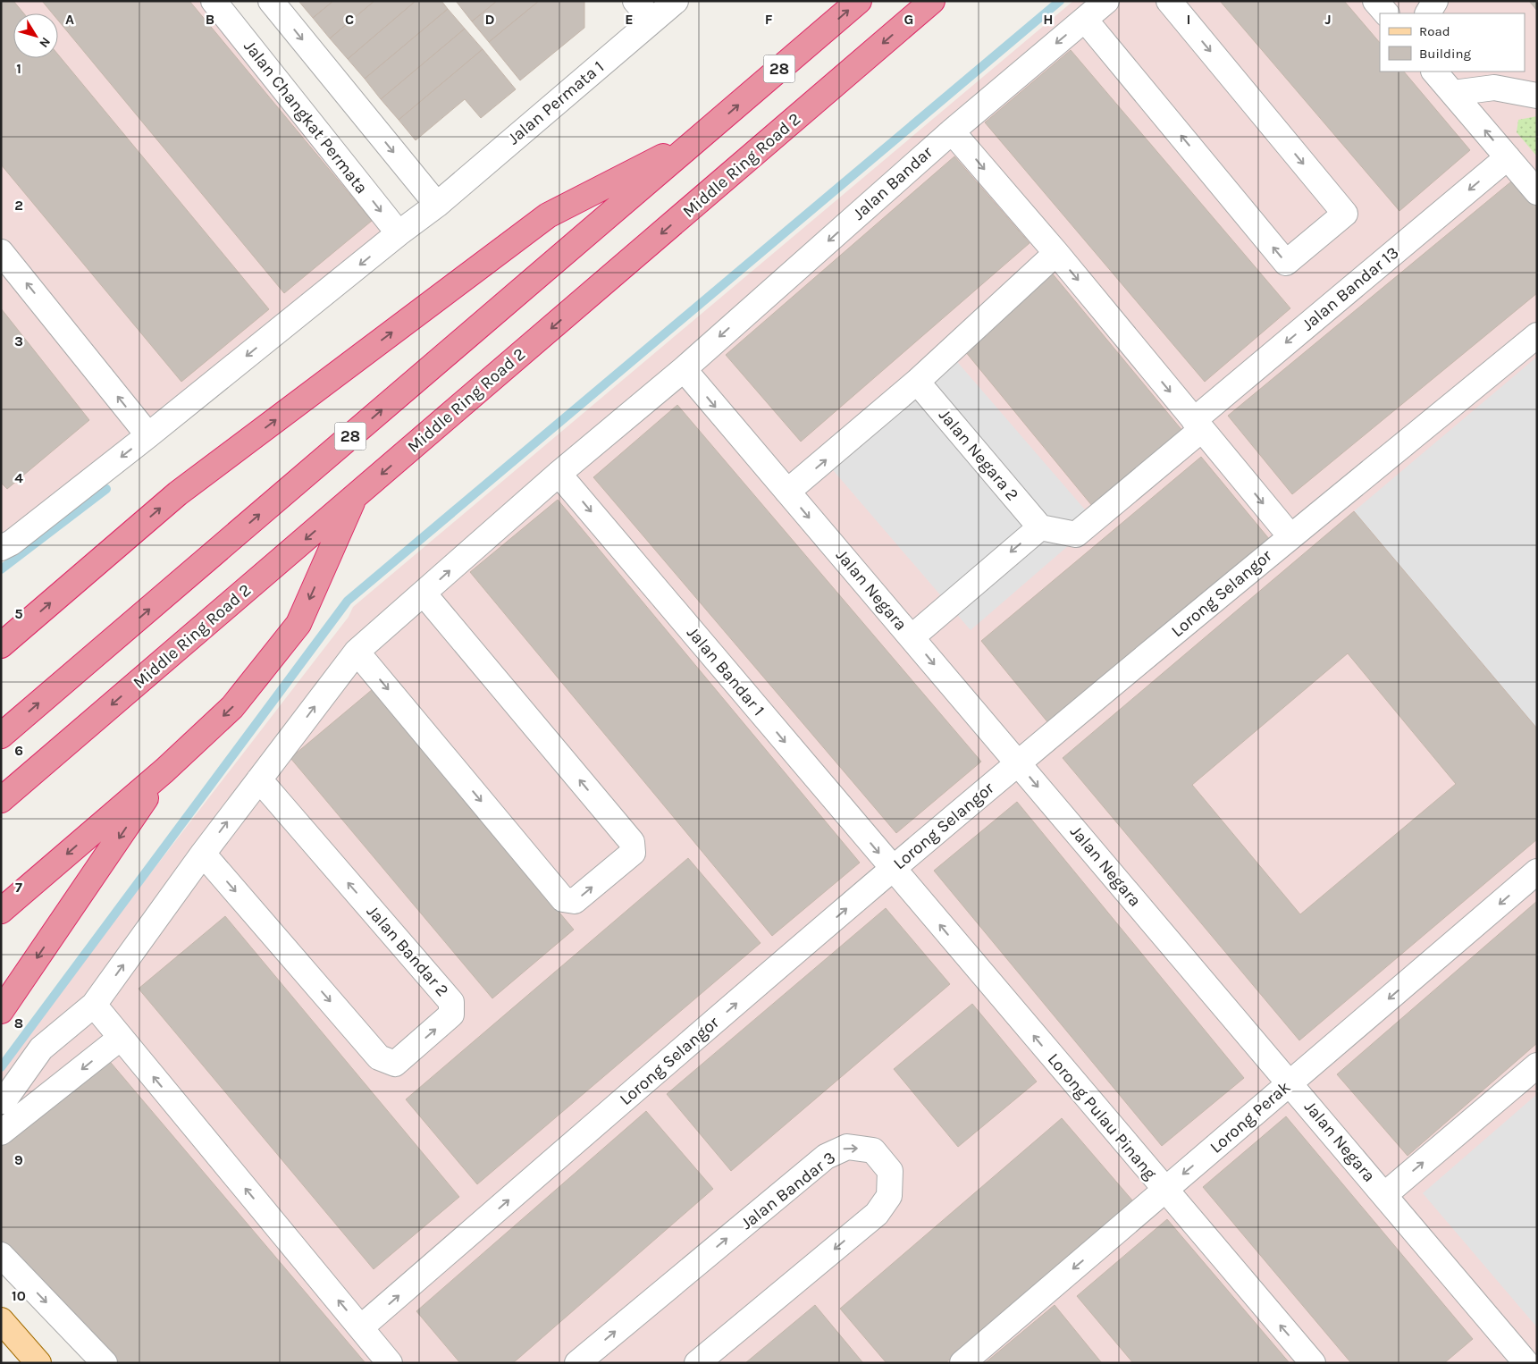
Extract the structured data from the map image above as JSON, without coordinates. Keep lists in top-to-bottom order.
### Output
{
  "streets": {
    "highway": ["28", "Middle Ring Road 2"],
    "street": [
      "Jalan Permata 1",
      "Jalan Changkat Permata",
      "Jalan Bandar",
      "Jalan Bandar 13",
      "Jalan Negara 2",
      "Jalan Negara",
      "Lorong Selangor",
      "Jalan Bandar 1",
      "Jalan Bandar 2",
      "Lorong Pulau Pinang",
      "Lorong Perak",
      "Jalan Bandar 3"
    ]
  },
  "crossings": [
    ["Jalan Permata 1", "Jalan Changkat Permata"],
    ["Jalan Bandar", "Jalan Negara"],
    ["Jalan Bandar", "Jalan Bandar 1"],
    ["Jalan Bandar", "Jalan Bandar 2"],
    ["Jalan Bandar 13", "Jalan Negara 2"],
    ["Jalan Negara", "Lorong Selangor"],
    ["Jalan Negara", "Lorong Perak"],
    ["Lorong Selangor", "Jalan Bandar 1"],
    ["Lorong Selangor", "Lorong Pulau Pinang"],
    ["Jalan Bandar 1", "Lorong Pulau Pinang"],
    ["Lorong Pulau Pinang", "Lorong Perak"]
  ],
  "one_way": [
    "Jalan Permata 1",
    "Jalan Bandar 13",
    "Jalan Negara",
    "Lorong Selangor",
    "Jalan Bandar 1",
    "Lorong Pulau Pinang",
    "Lorong Perak"
  ],
  "legend": ["Road", "Building"],
  "north": "bottom right",
  "grid": {
    "columns": [
      "A",
      "B",
      "C",
      "D",
      "E",
      "F",
      "G",
      "H",
      "I",
      "J"
    ],
    "rows": [
      "1",
      "2",
      "3",
      "4",
      "5",
      "6",
      "7",
      "8",
      "9",
      "10"
    ]
  }
}
